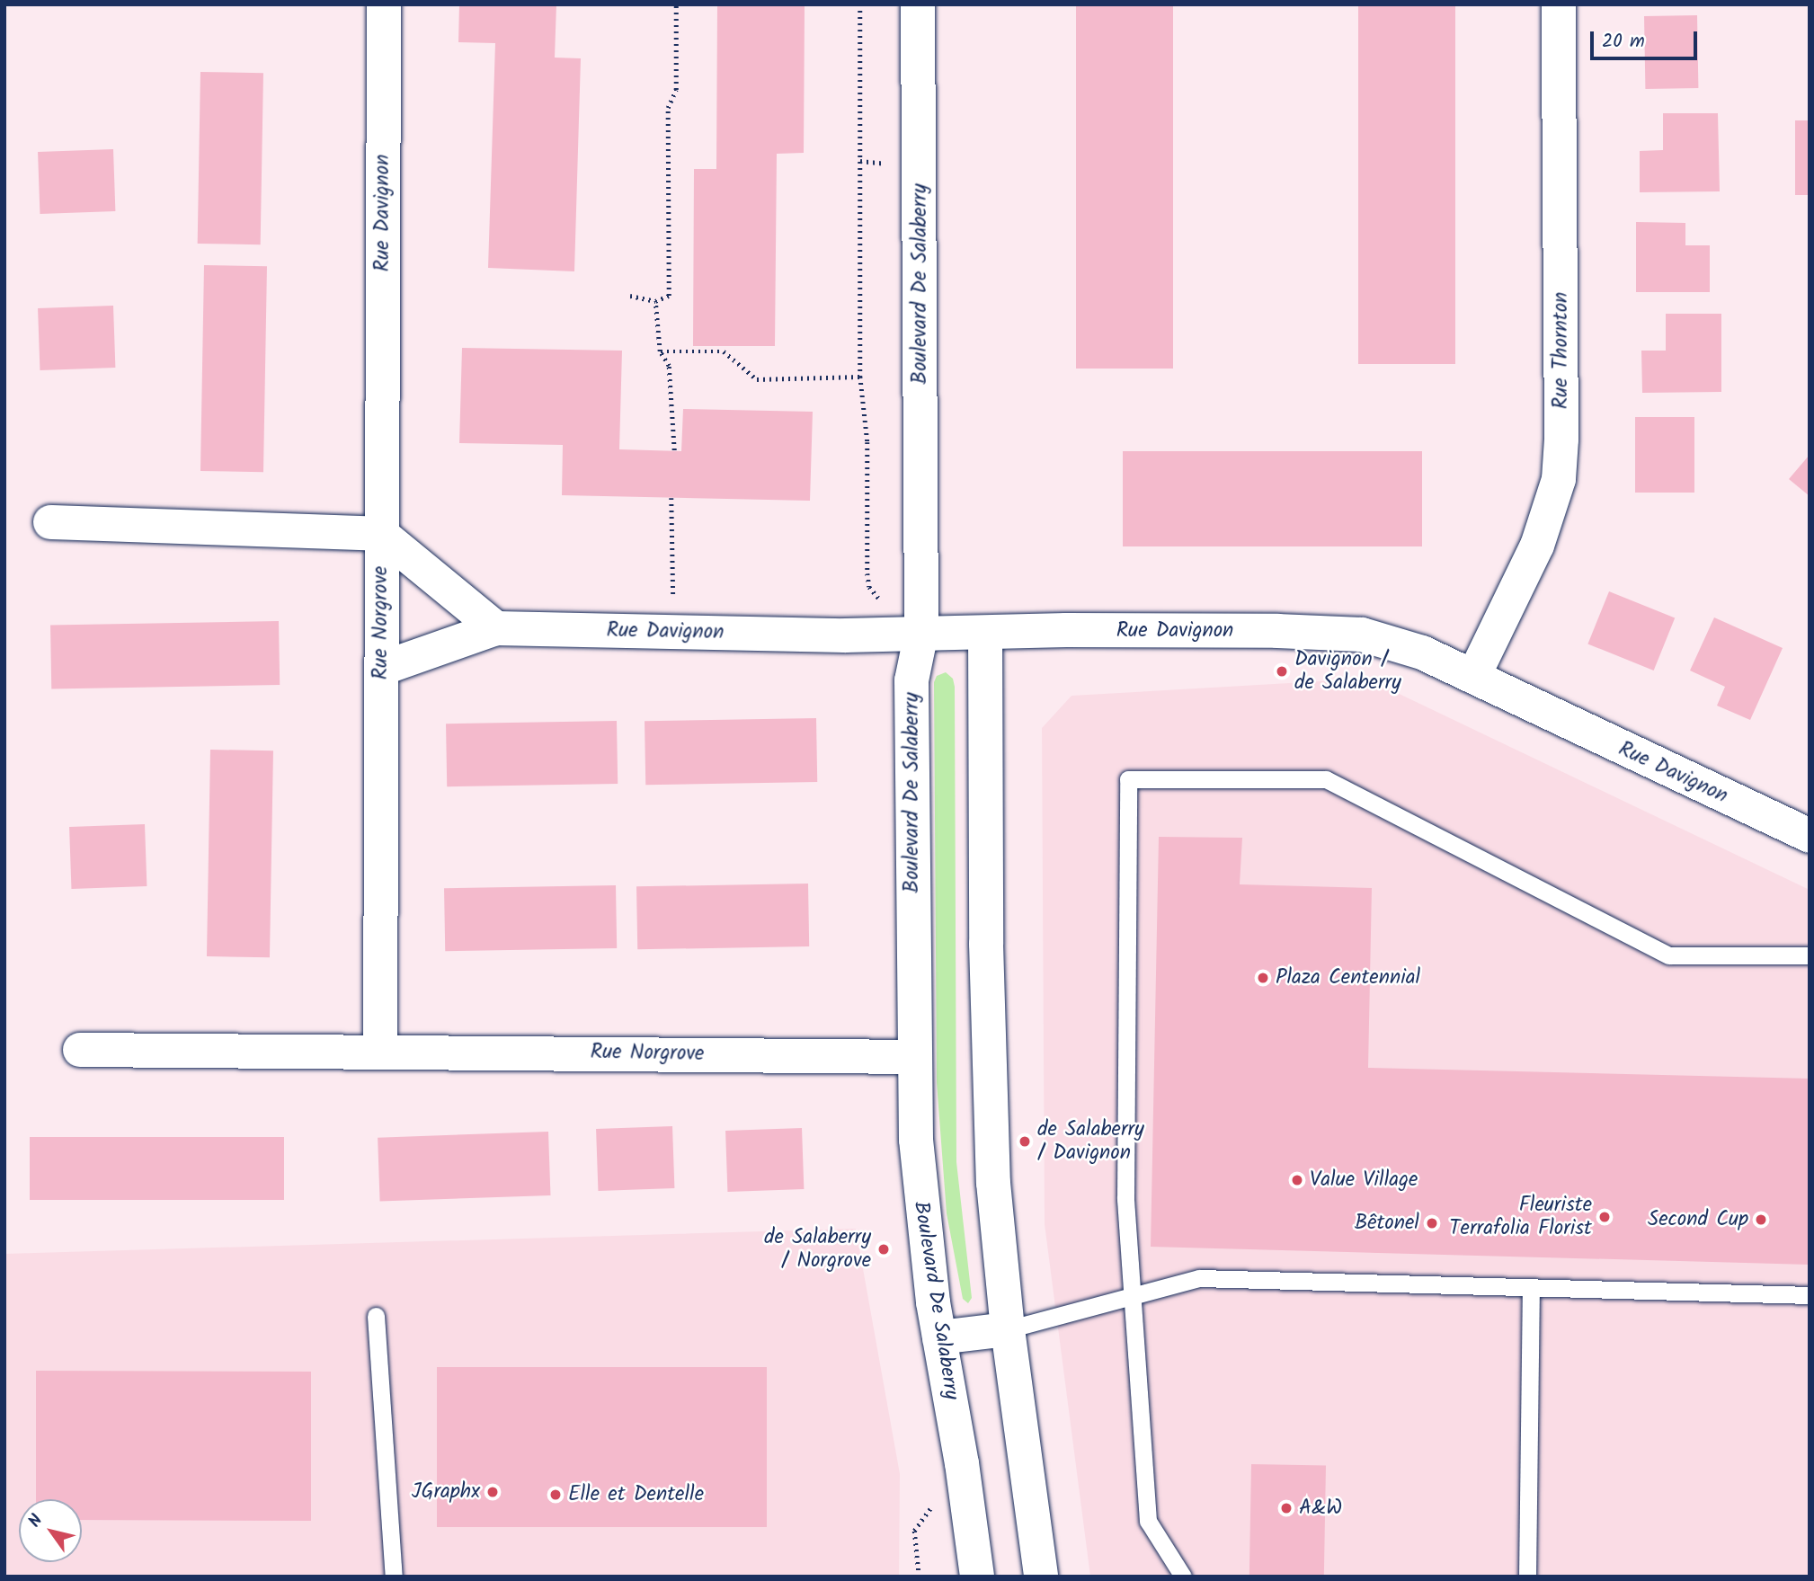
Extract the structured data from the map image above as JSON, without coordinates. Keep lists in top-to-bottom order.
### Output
{
  "streets": {
    "street": [
      "Rue Davignon",
      "Boulevard De Salaberry",
      "Rue Thornton",
      "Rue Norgrove"
    ]
  },
  "crossings": [
    ["Rue Davignon", "Boulevard De Salaberry"],
    ["Rue Davignon", "Rue Thornton"],
    ["Rue Davignon", "Rue Norgrove"],
    ["Boulevard De Salaberry", "Rue Norgrove"]
  ],
  "places": [
    "Davignon / de Salaberry",
    "Plaza Centennial",
    "de Salaberry / Davignon",
    "Value Village",
    "Fleuriste Terrafolia Florist",
    "Second Cup",
    "Bêtonel",
    "de Salaberry / Norgrove",
    "JGraphx",
    "Elle et Dentelle",
    "A&W"
  ],
  "scale_bar": "20 m",
  "north": "top left"
}
